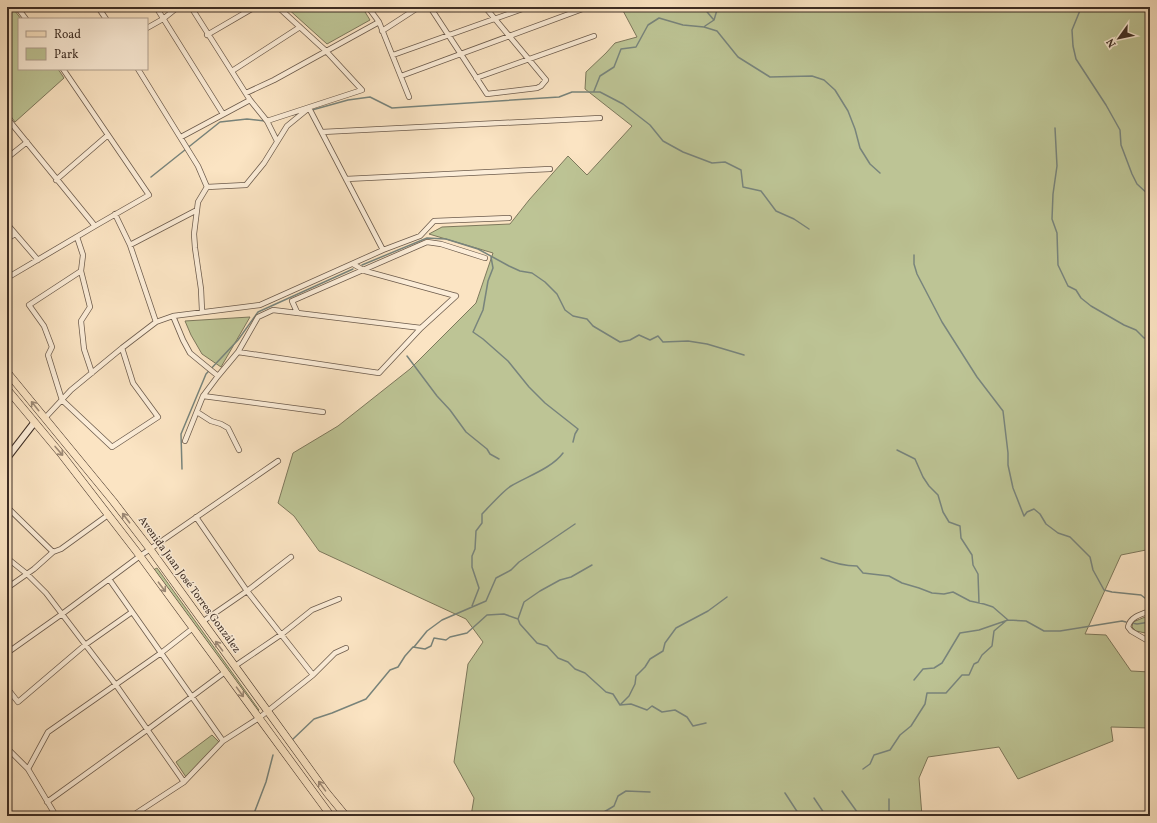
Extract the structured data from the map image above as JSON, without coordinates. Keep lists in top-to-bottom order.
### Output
{
  "streets": {
    "main road": ["Avenida Juan José Torres González"]
  },
  "legend": ["Road", "Park"],
  "north": "bottom left"
}
